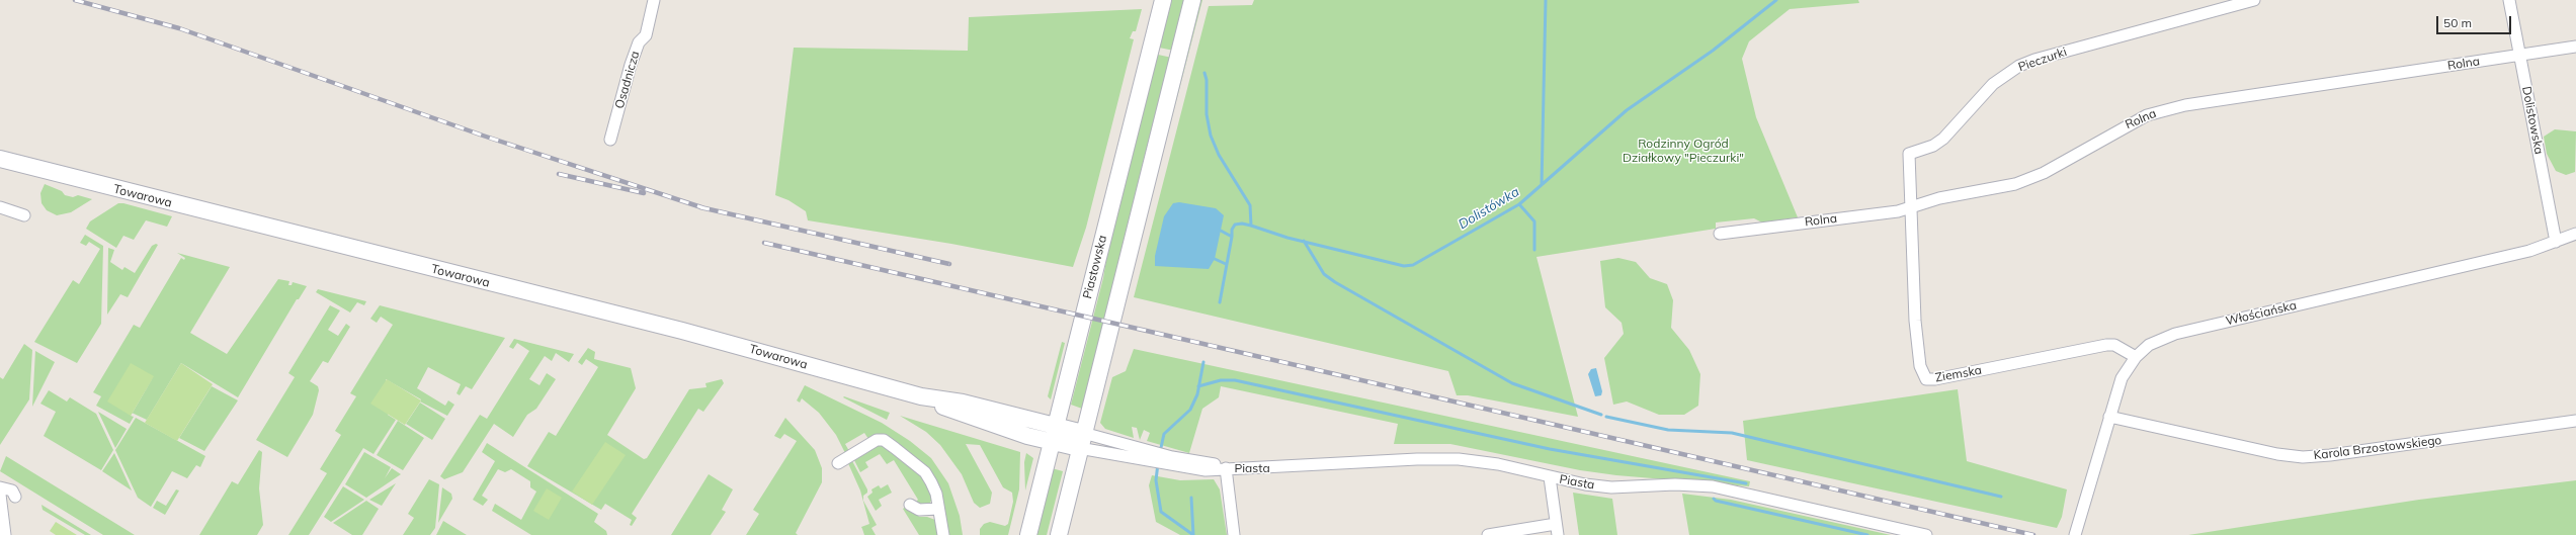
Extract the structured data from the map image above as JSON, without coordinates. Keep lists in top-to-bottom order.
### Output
{
  "streets": {
    "main road": ["Towarowa", "Piastowska"],
    "street": [
      "Pieczurki",
      "Rolna",
      "Osadnicza",
      "Dolistowska",
      "Włościańska",
      "Ziemska",
      "Karola Brzostowskiego",
      "Piasta"
    ]
  },
  "crossings": [
    ["Pieczurki", "Rolna"],
    ["Pieczurki", "Ziemska"],
    ["Rolna", "Dolistowska"],
    ["Rolna", "Ziemska"],
    ["Dolistowska", "Włościańska"],
    ["Towarowa", "Piastowska"],
    ["Towarowa", "Piasta"],
    ["Włościańska", "Ziemska"],
    ["Włościańska", "Karola Brzostowskiego"]
  ],
  "water": ["Dolistówka"],
  "parks": ["Rodzinny Ogród Działkowy \"Pieczurki\""],
  "scale_bar": "50 m"
}
